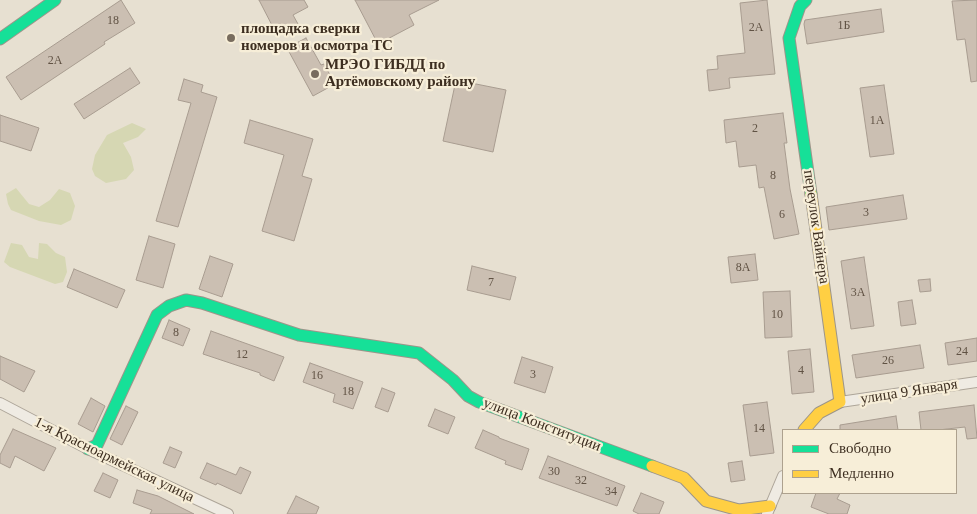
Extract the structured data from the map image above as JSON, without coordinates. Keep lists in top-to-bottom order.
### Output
{
  "streets": {
    "street": [
      "переулок Вайнера",
      "улица 9 Января",
      "улица Конституции",
      "1-я Красноармейская улица"
    ]
  },
  "crossings": [
    ["переулок Вайнера", "улица 9 Января"],
    ["улица Конституции", "1-я Красноармейская улица"]
  ],
  "places": ["площадка сверки номеров и осмотра ТС", "МРЭО ГИБДД по Артёмовскому району"],
  "house_numbers": [
    "18",
    "1Б",
    "2А",
    "2А",
    "1А",
    "2",
    "8",
    "3",
    "6",
    "8А",
    "7",
    "3А",
    "10",
    "8",
    "24",
    "12",
    "26",
    "4",
    "3",
    "16",
    "18",
    "14",
    "30",
    "32",
    "34"
  ],
  "legend": ["Свободно", "Медленно"]
}
